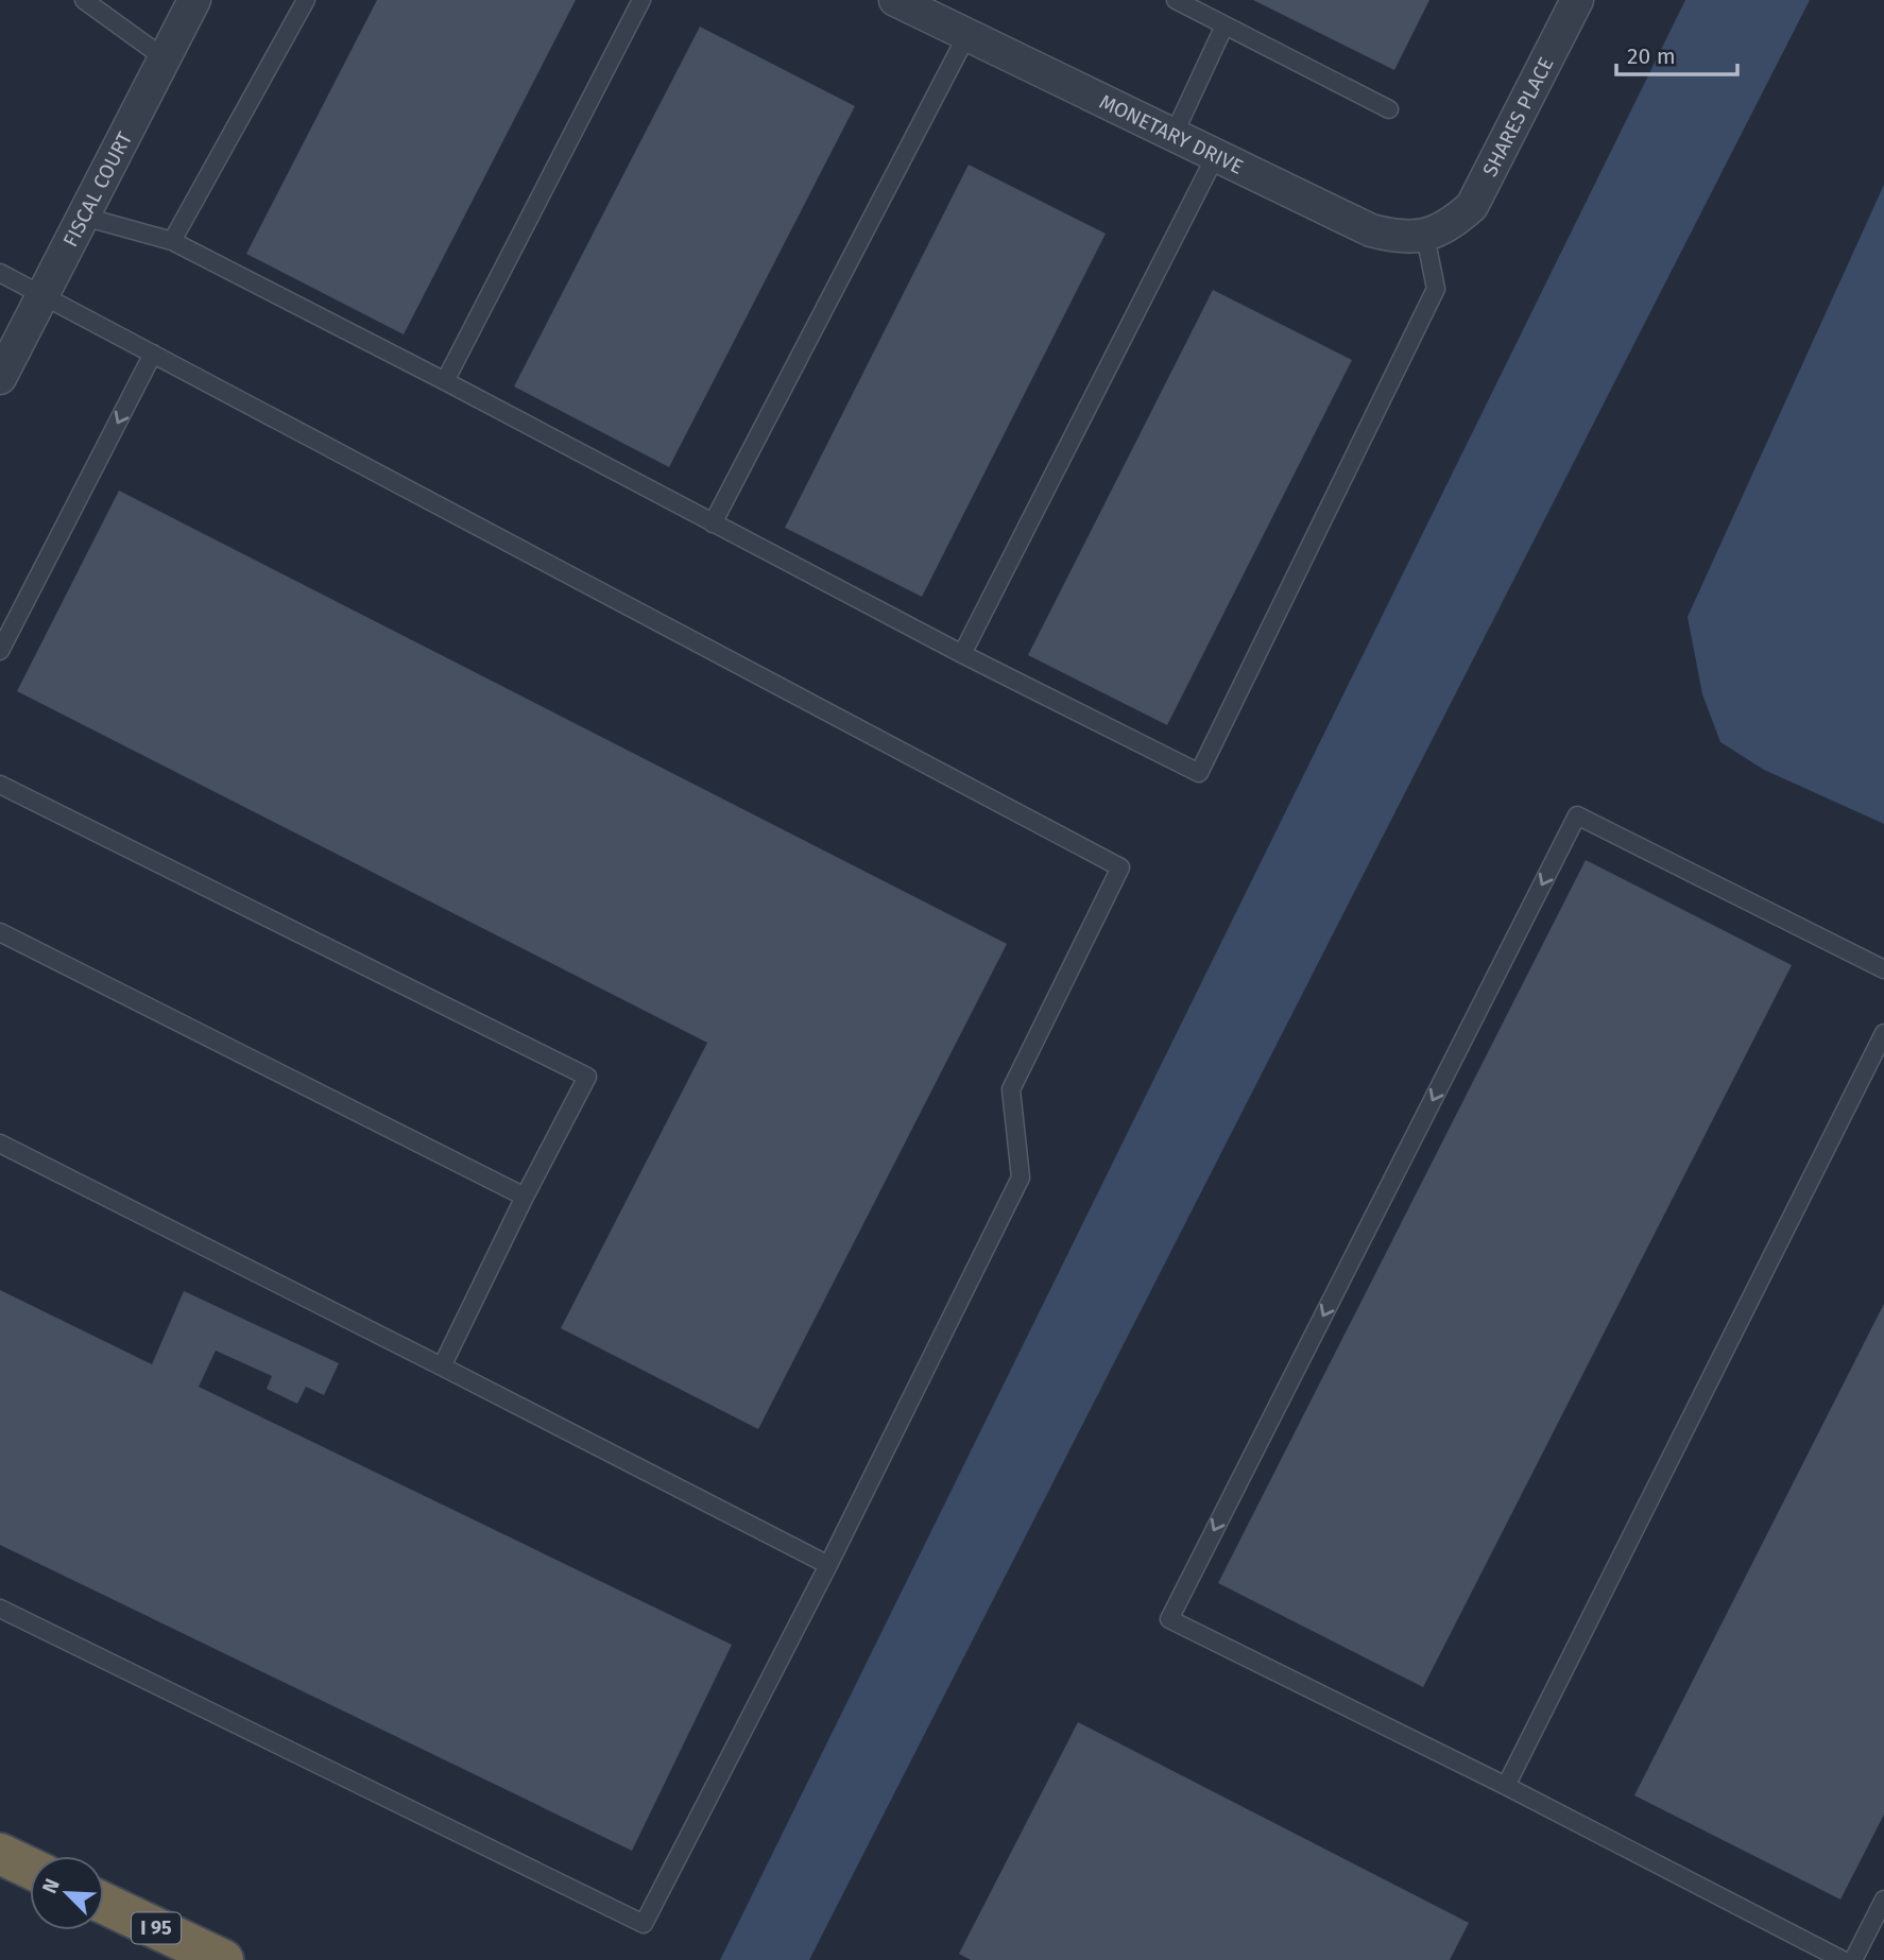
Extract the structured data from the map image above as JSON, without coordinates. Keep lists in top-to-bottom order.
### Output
{
  "streets": {
    "highway": ["I 95"],
    "street": ["SHARES PLACE", "MONETARY DRIVE", "FISCAL COURT"]
  },
  "crossings": [
    ["SHARES PLACE", "MONETARY DRIVE"]
  ],
  "scale_bar": "20 m",
  "north": "top left"
}
